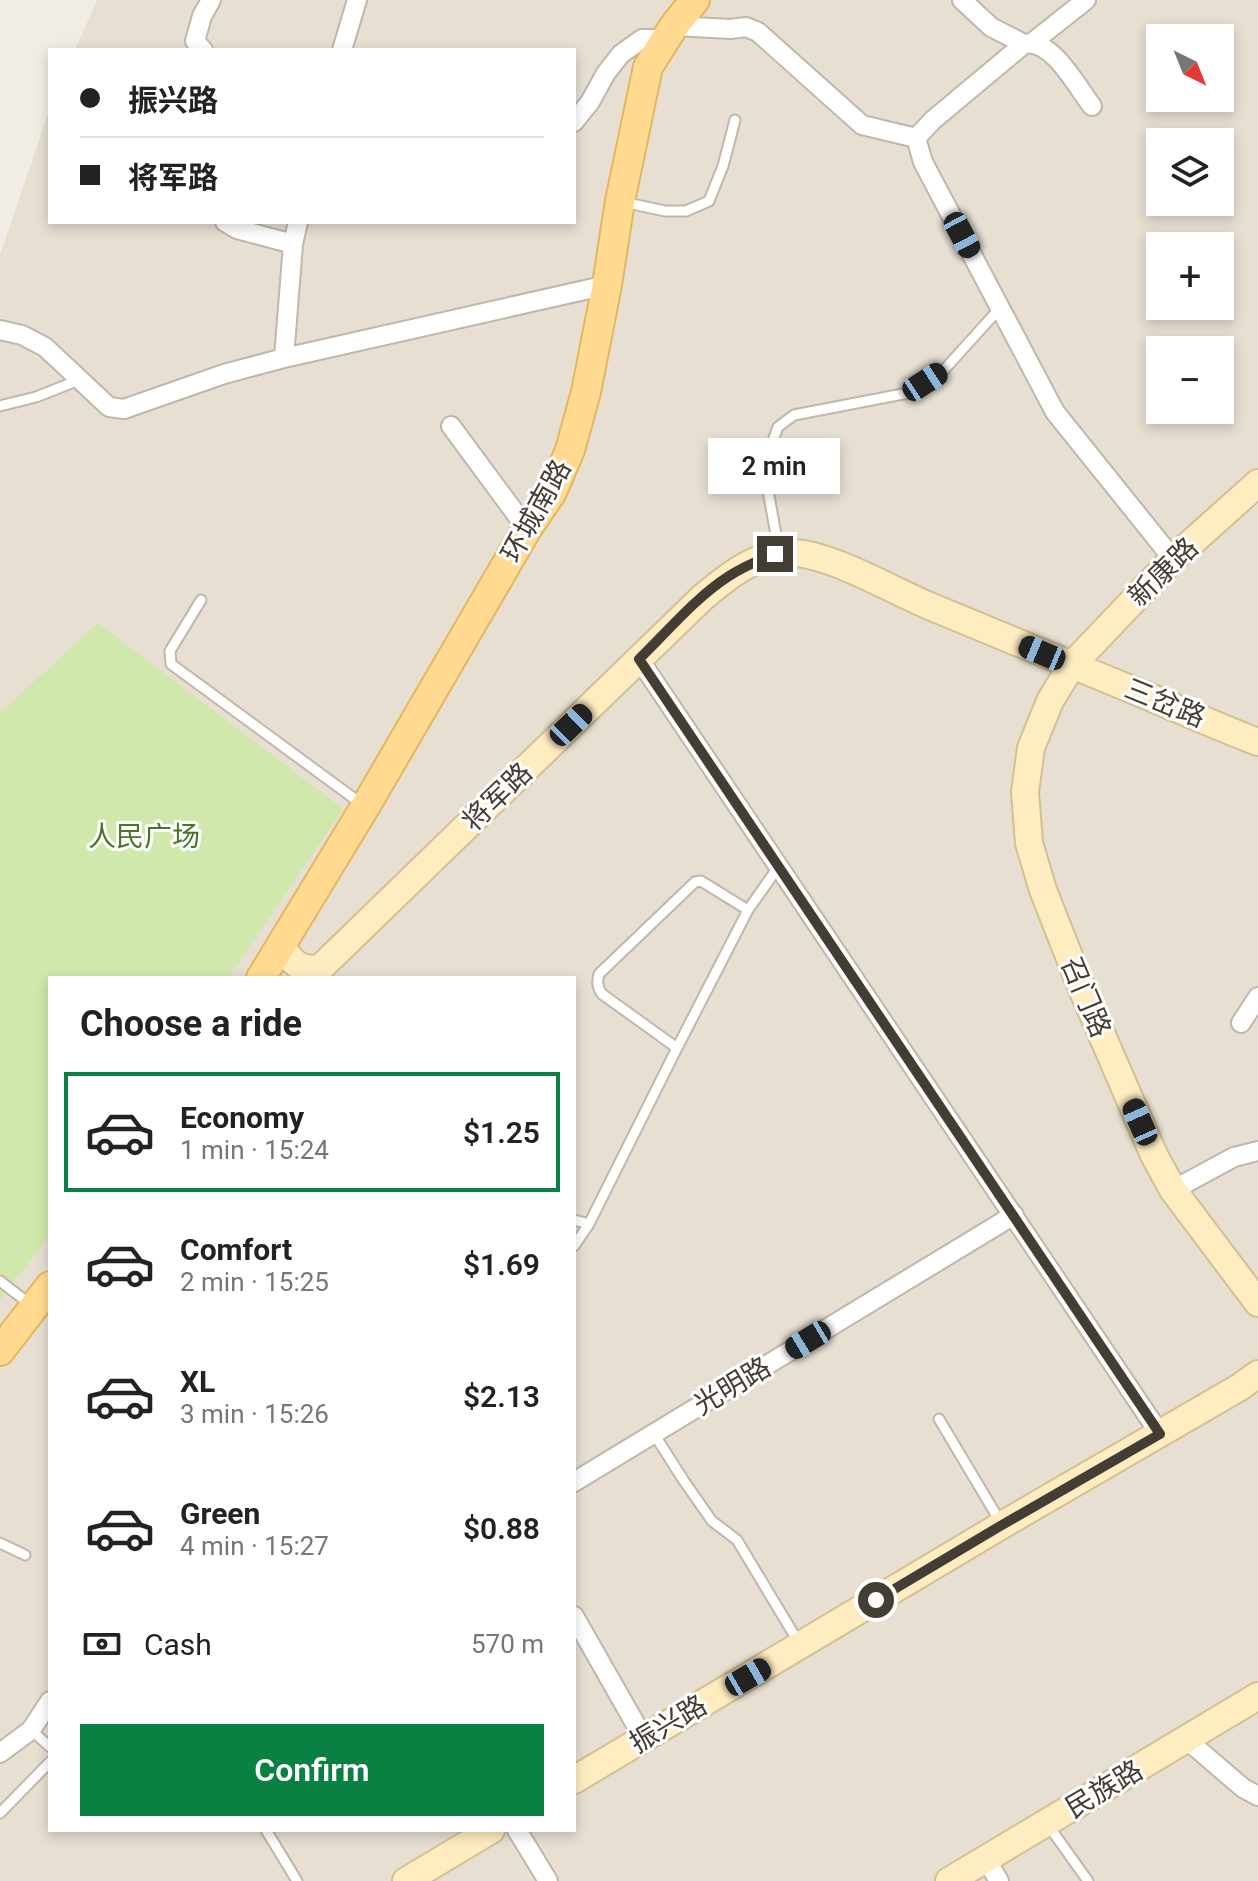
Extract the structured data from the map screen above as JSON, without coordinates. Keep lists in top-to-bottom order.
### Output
{
  "streets": {
    "main road": [
      "环城南路",
      "新康路",
      "三岔路",
      "将军路",
      "召门路",
      "振兴路",
      "民族路"
    ],
    "street": ["光明路"]
  },
  "crossings": [
    ["新康路", "三岔路"],
    ["新康路", "将军路"],
    ["新康路", "召门路"],
    ["三岔路", "将军路"],
    ["三岔路", "召门路"],
    ["将军路", "召门路"]
  ],
  "parks": ["人民广场"],
  "north": "bottom right",
  "page": {
    "map_buttons": ["+", "−"],
    "banner": ["振兴路", "将军路"],
    "bubble": "2 min",
    "heading": "Choose a ride",
    "list": [
      {
        "name": "Economy",
        "note": "1 min · 15:24",
        "value": "$1.25"
      },
      {
        "name": "Comfort",
        "note": "2 min · 15:25",
        "value": "$1.69"
      },
      {
        "name": "XL",
        "note": "3 min · 15:26",
        "value": "$2.13"
      },
      {
        "name": "Green",
        "note": "4 min · 15:27",
        "value": "$0.88"
      }
    ],
    "pay": ["Cash", "570 m"],
    "buttons": "Confirm"
  }
}
